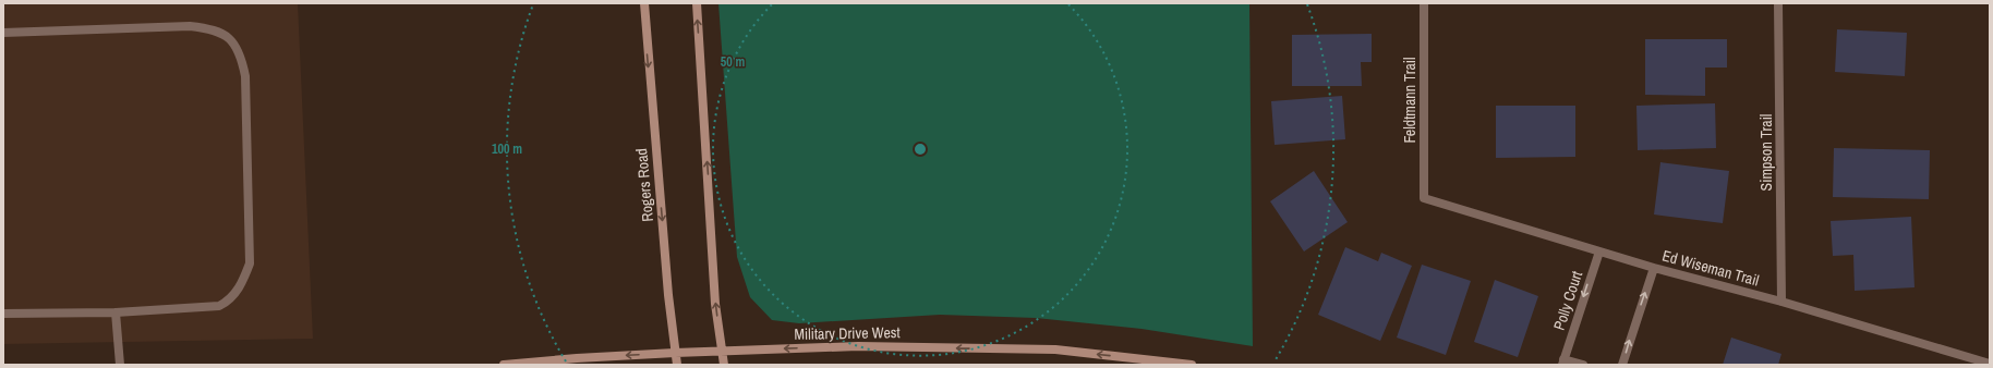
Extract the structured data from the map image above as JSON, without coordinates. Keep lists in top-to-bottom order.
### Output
{
  "streets": {
    "main road": ["Rogers Road", "Military Drive West"],
    "street": [
      "Feldtmann Trail",
      "Simpson Trail",
      "Ed Wiseman Trail",
      "Polly Court"
    ]
  },
  "crossings": [
    ["Feldtmann Trail", "Ed Wiseman Trail"],
    ["Simpson Trail", "Ed Wiseman Trail"],
    ["Rogers Road", "Military Drive West"],
    ["Ed Wiseman Trail", "Polly Court"]
  ],
  "one_way": ["Military Drive West"],
  "rings": ["50 m", "100 m"]
}
